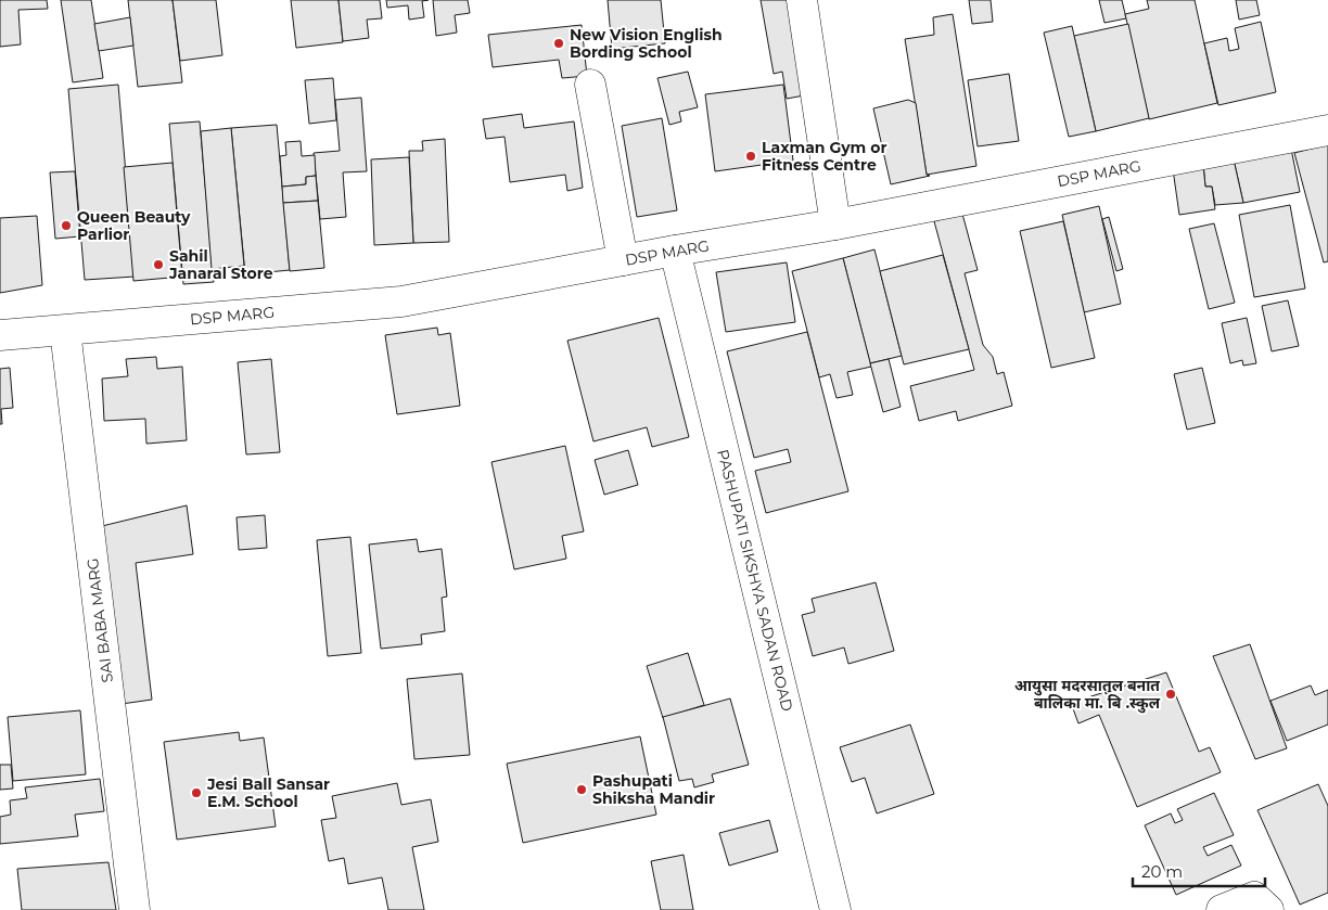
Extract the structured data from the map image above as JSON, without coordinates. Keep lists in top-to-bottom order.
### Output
{
  "streets": {
    "street": ["DSP MARG", "PASHUPATI SIKSHYA SADAN ROAD", "SAI BABA MARG"]
  },
  "crossings": [
    ["DSP MARG", "PASHUPATI SIKSHYA SADAN ROAD"],
    ["DSP MARG", "SAI BABA MARG"]
  ],
  "places": [
    "New Vision English Bording School",
    "Laxman Gym or Fitness Centre",
    "Queen Beauty Parlior",
    "Sahil Janaral Store",
    "आयुसा मदरसातुल बनात बालिका मा. बि .स्कुल",
    "Pashupati Shiksha Mandir",
    "Jesi Ball Sansar E.M. School"
  ],
  "scale_bar": "20 m"
}
